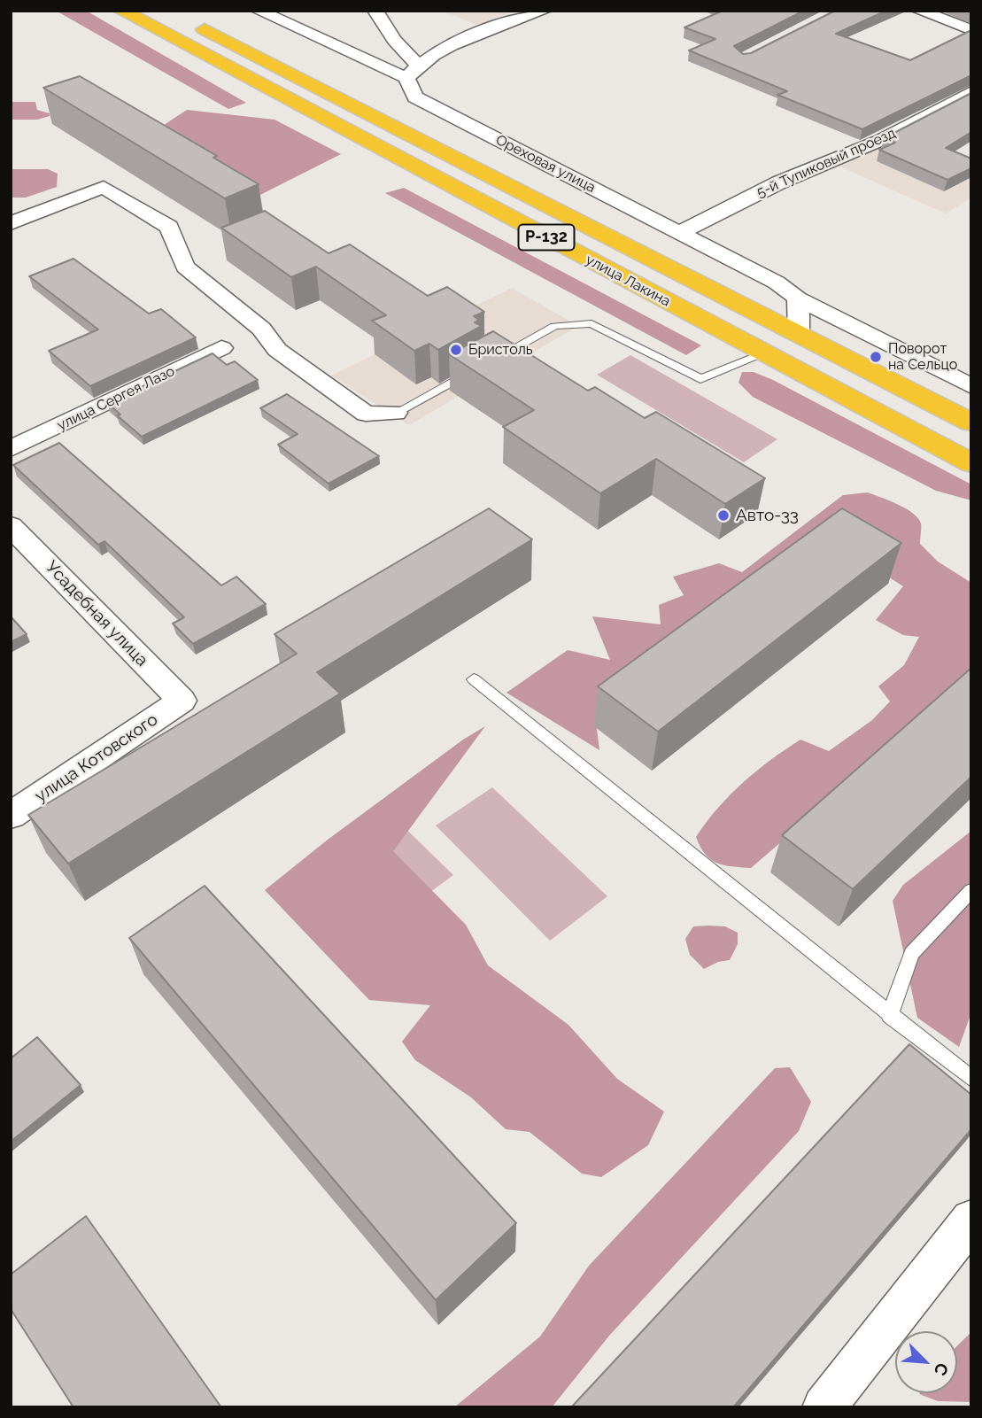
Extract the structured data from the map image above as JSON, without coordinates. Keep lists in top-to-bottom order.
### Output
{
  "streets": {
    "highway": ["Р-132", "улица Лакина"],
    "street": [
      "5-й Тупиковый проезд",
      "Ореховая улица",
      "улица Сергея Лазо",
      "Усадебная улица",
      "улица Котовского"
    ]
  },
  "crossings": [
    ["5-й Тупиковый проезд", "Ореховая улица"],
    ["Усадебная улица", "улица Котовского"]
  ],
  "places": ["Бристоль", "Поворот на Сельцо", "Авто-33"],
  "north": "bottom right"
}
